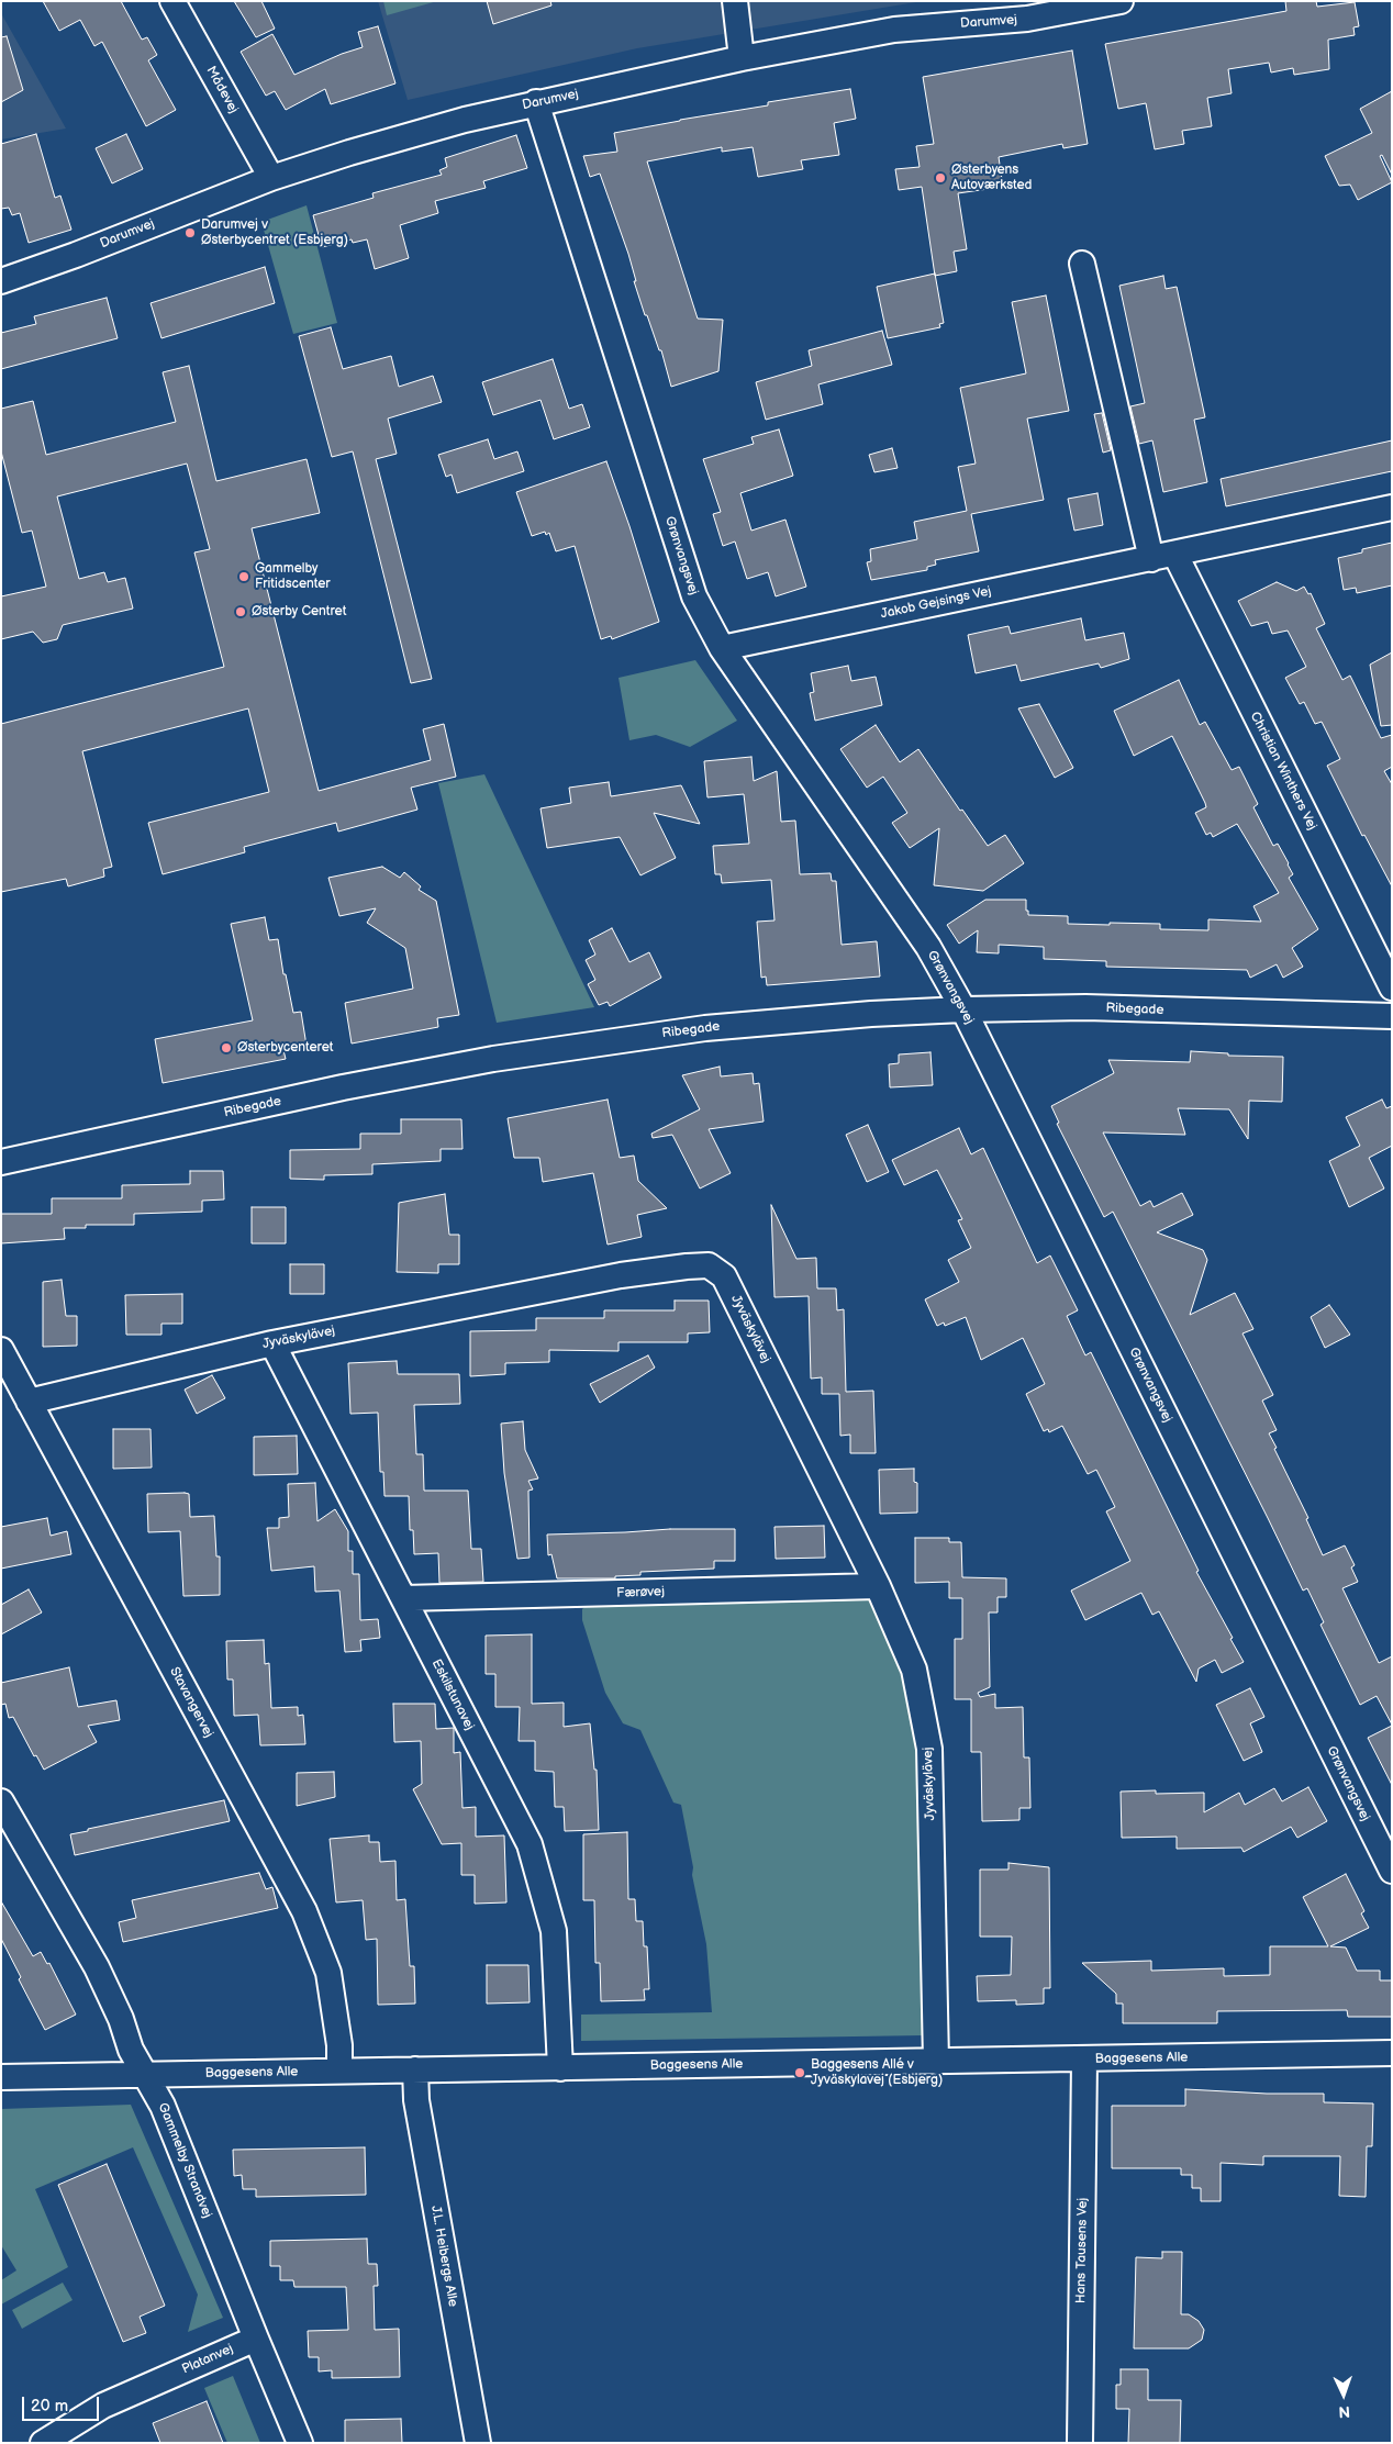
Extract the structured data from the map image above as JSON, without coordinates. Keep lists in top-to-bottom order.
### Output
{
  "streets": {
    "street": [
      "Darumvej",
      "Mådevej",
      "Grønvangsvej",
      "Jakob Gejsings Vej",
      "Christian Winthers Vej",
      "Ribegade",
      "Jyväskylävej",
      "Færøvej",
      "Eskilstunavej",
      "Stavangervej",
      "Baggesens Alle",
      "Gammelby Strandvej",
      "Hans Tausens Vej",
      "J.L. Heibergs Alle",
      "Platanvej"
    ]
  },
  "crossings": [
    ["Darumvej", "Mådevej"],
    ["Darumvej", "Grønvangsvej"],
    ["Grønvangsvej", "Jakob Gejsings Vej"],
    ["Grønvangsvej", "Ribegade"],
    ["Jakob Gejsings Vej", "Christian Winthers Vej"],
    ["Jyväskylävej", "Færøvej"],
    ["Jyväskylävej", "Eskilstunavej"],
    ["Jyväskylävej", "Stavangervej"],
    ["Jyväskylävej", "Baggesens Alle"],
    ["Færøvej", "Eskilstunavej"],
    ["Eskilstunavej", "Baggesens Alle"],
    ["Stavangervej", "Baggesens Alle"],
    ["Baggesens Alle", "Gammelby Strandvej"],
    ["Baggesens Alle", "Hans Tausens Vej"],
    ["Baggesens Alle", "J.L. Heibergs Alle"],
    ["Gammelby Strandvej", "Platanvej"]
  ],
  "places": [
    "Østerbyens Autoværksted",
    "Darumvej v Østerbycentret (Esbjerg)",
    "Gammelby Fritidscenter",
    "Østerby Centret",
    "Østerbycenteret",
    "Baggesens Allé v Jyväskylavej (Esbjerg)"
  ],
  "scale_bar": "20 m",
  "north": "bottom"
}
